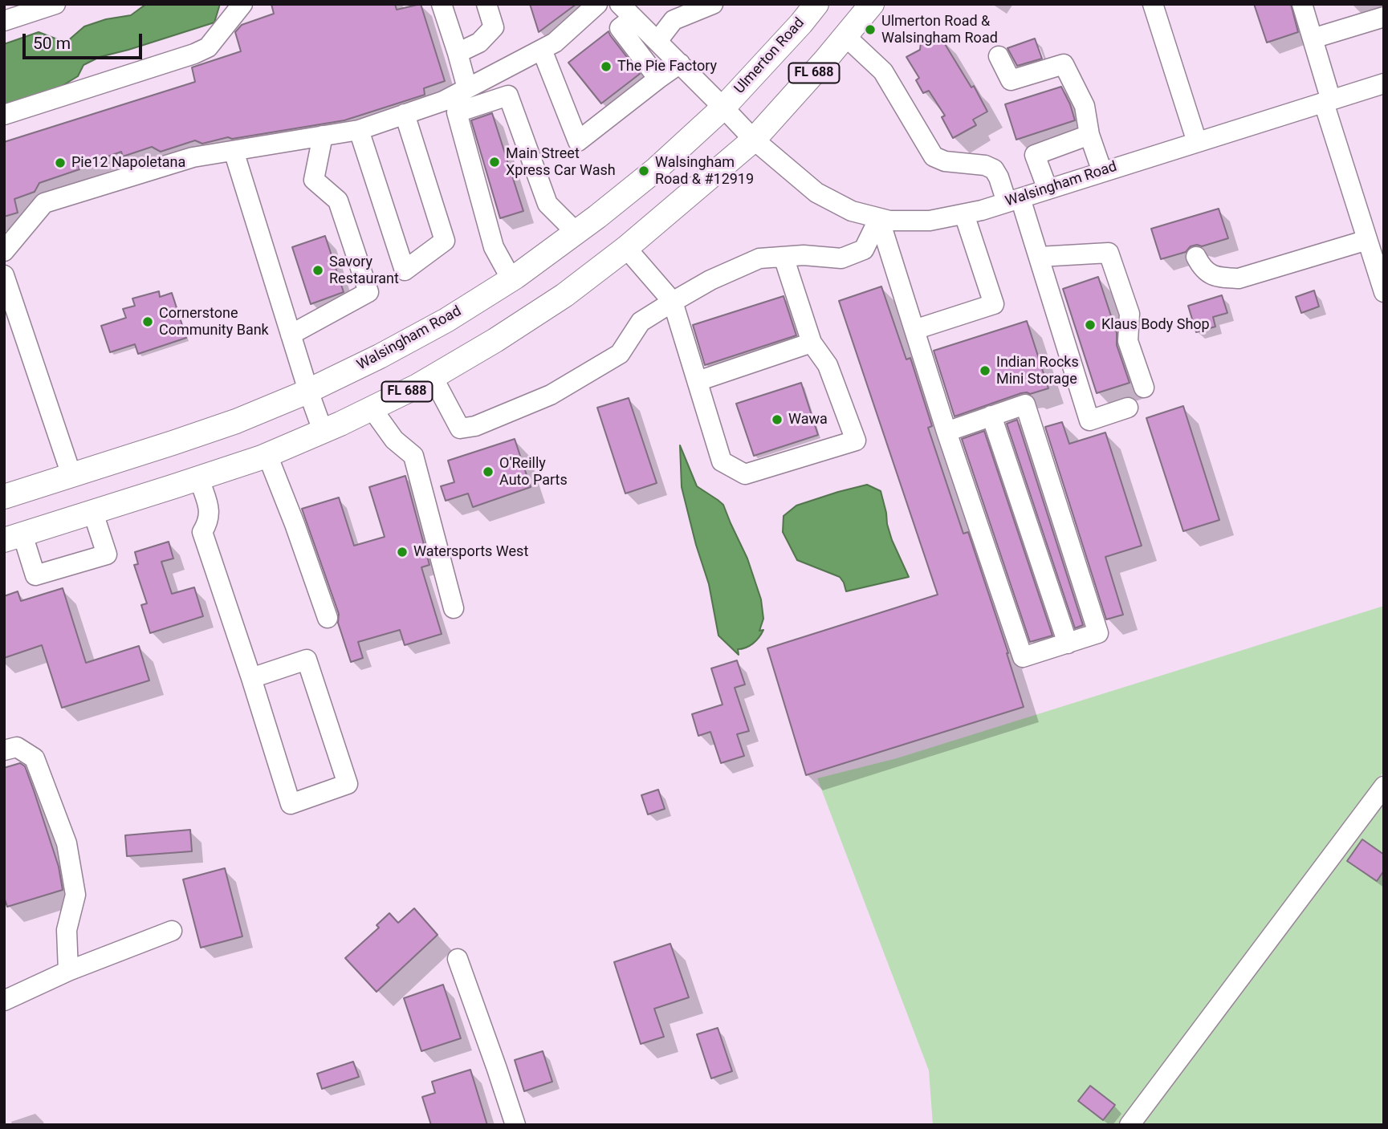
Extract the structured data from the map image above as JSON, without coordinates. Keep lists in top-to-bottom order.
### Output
{
  "streets": {
    "main road": ["Ulmerton Road", "FL 688", "Walsingham Road"]
  },
  "crossings": [
    ["Ulmerton Road", "Walsingham Road"],
    ["FL 688", "Walsingham Road"]
  ],
  "places": [
    "Ulmerton Road & Walsingham Road",
    "The Pie Factory",
    "Main Street Xpress Car Wash",
    "Pie12 Napoletana",
    "Walsingham Road & #12919",
    "Savory Restaurant",
    "Cornerstone Community Bank",
    "Klaus Body Shop",
    "Indian Rocks Mini Storage",
    "Wawa",
    "O'Reilly Auto Parts",
    "Watersports West"
  ],
  "scale_bar": "50 m"
}
